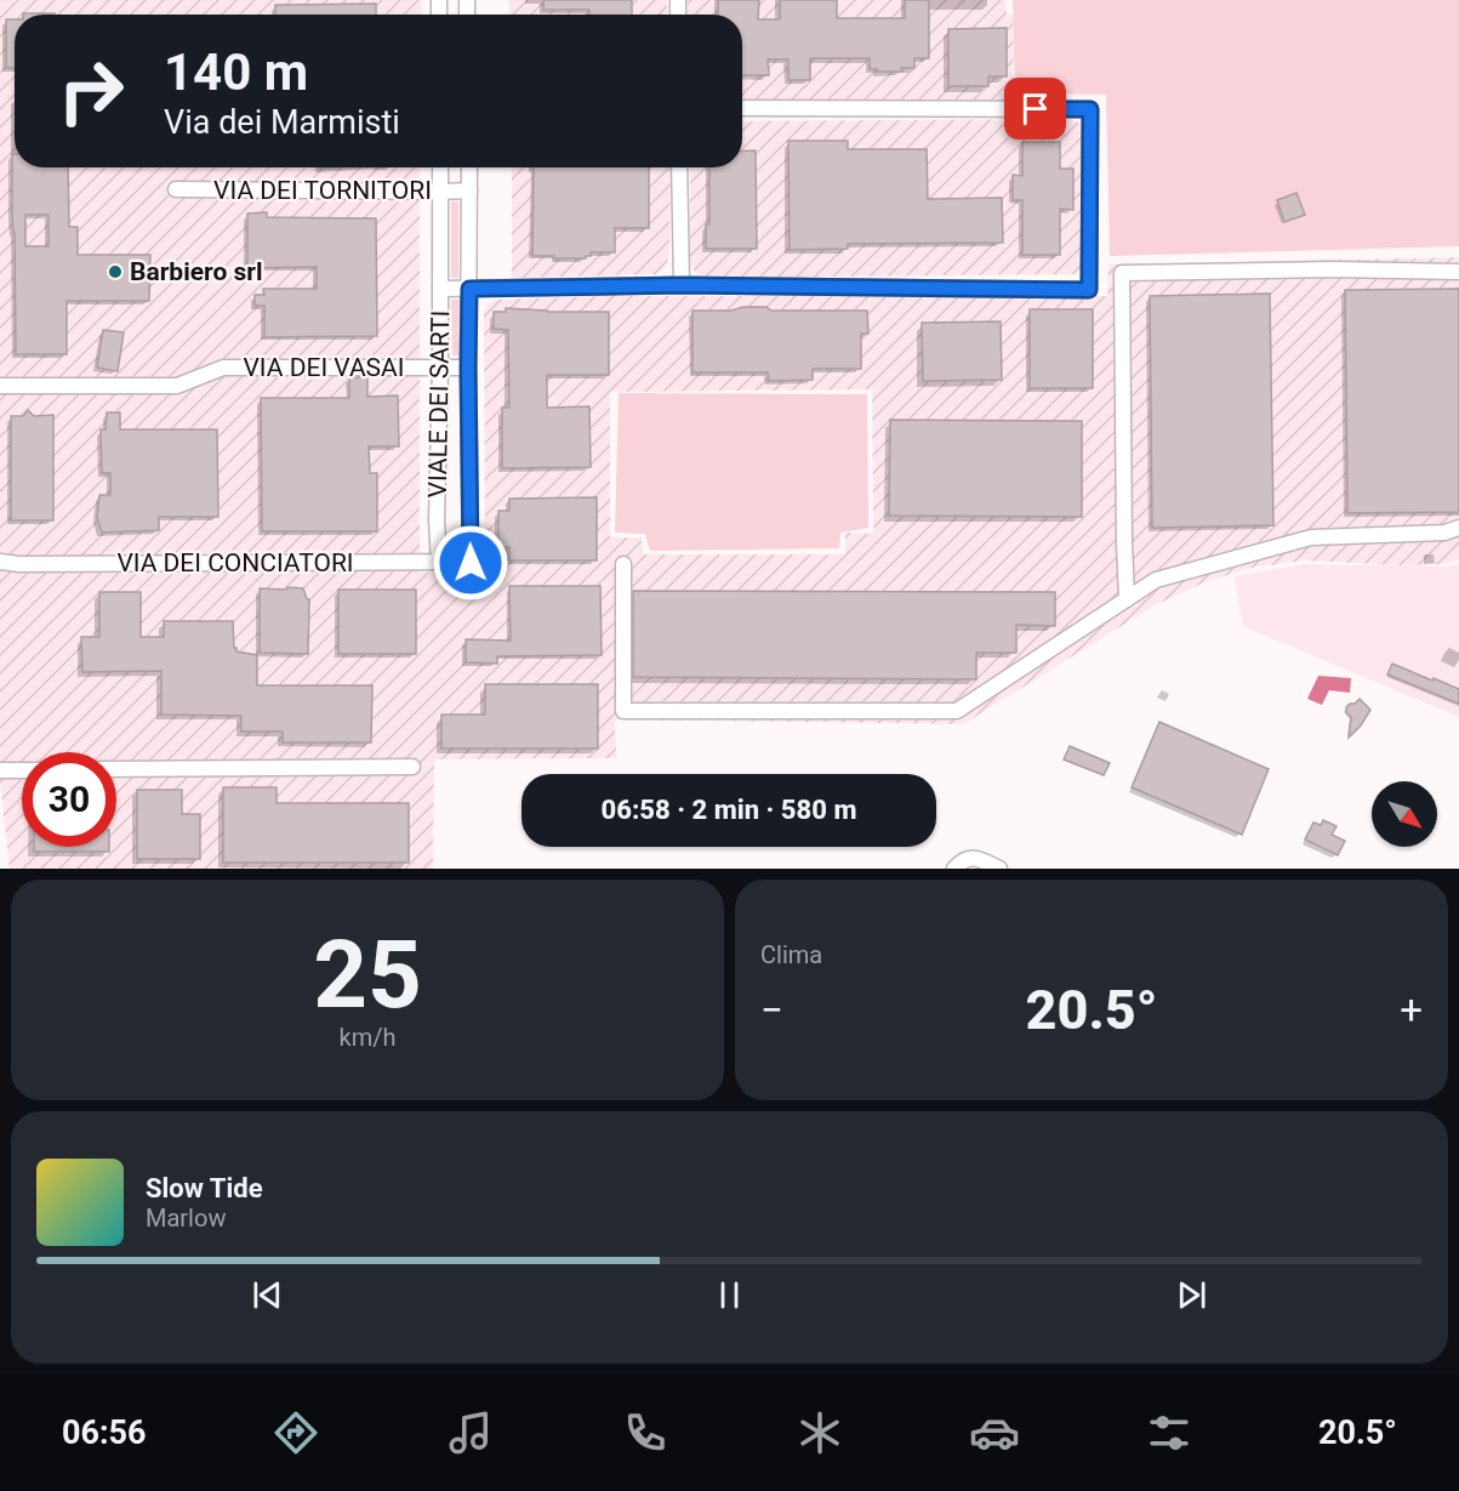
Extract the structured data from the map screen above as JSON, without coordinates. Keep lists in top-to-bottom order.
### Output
{
  "streets": {
    "street": [
      "VIA DEI TORNITORI",
      "VIA DEI VASAI",
      "VIALE DEI SARTI",
      "VIA DEI CONCIATORI"
    ]
  },
  "crossings": [
    ["VIA DEI TORNITORI", "VIALE DEI SARTI"],
    ["VIA DEI VASAI", "VIALE DEI SARTI"],
    ["VIALE DEI SARTI", "VIA DEI CONCIATORI"]
  ],
  "places": ["Barbiero srl"],
  "north": "bottom right",
  "page": {
    "turn": ["140 m", "Via dei Marmisti"],
    "limit": "30",
    "trip": "06:58 · 2 min · 580 m",
    "tile": [
      ["25", "km/h"],
      "Clima"
    ],
    "heat": ["−", "20.5°", "+"],
    "song": ["Slow Tide", "Marlow"],
    "tabs": ["06:56", "20.5°"]
  }
}
